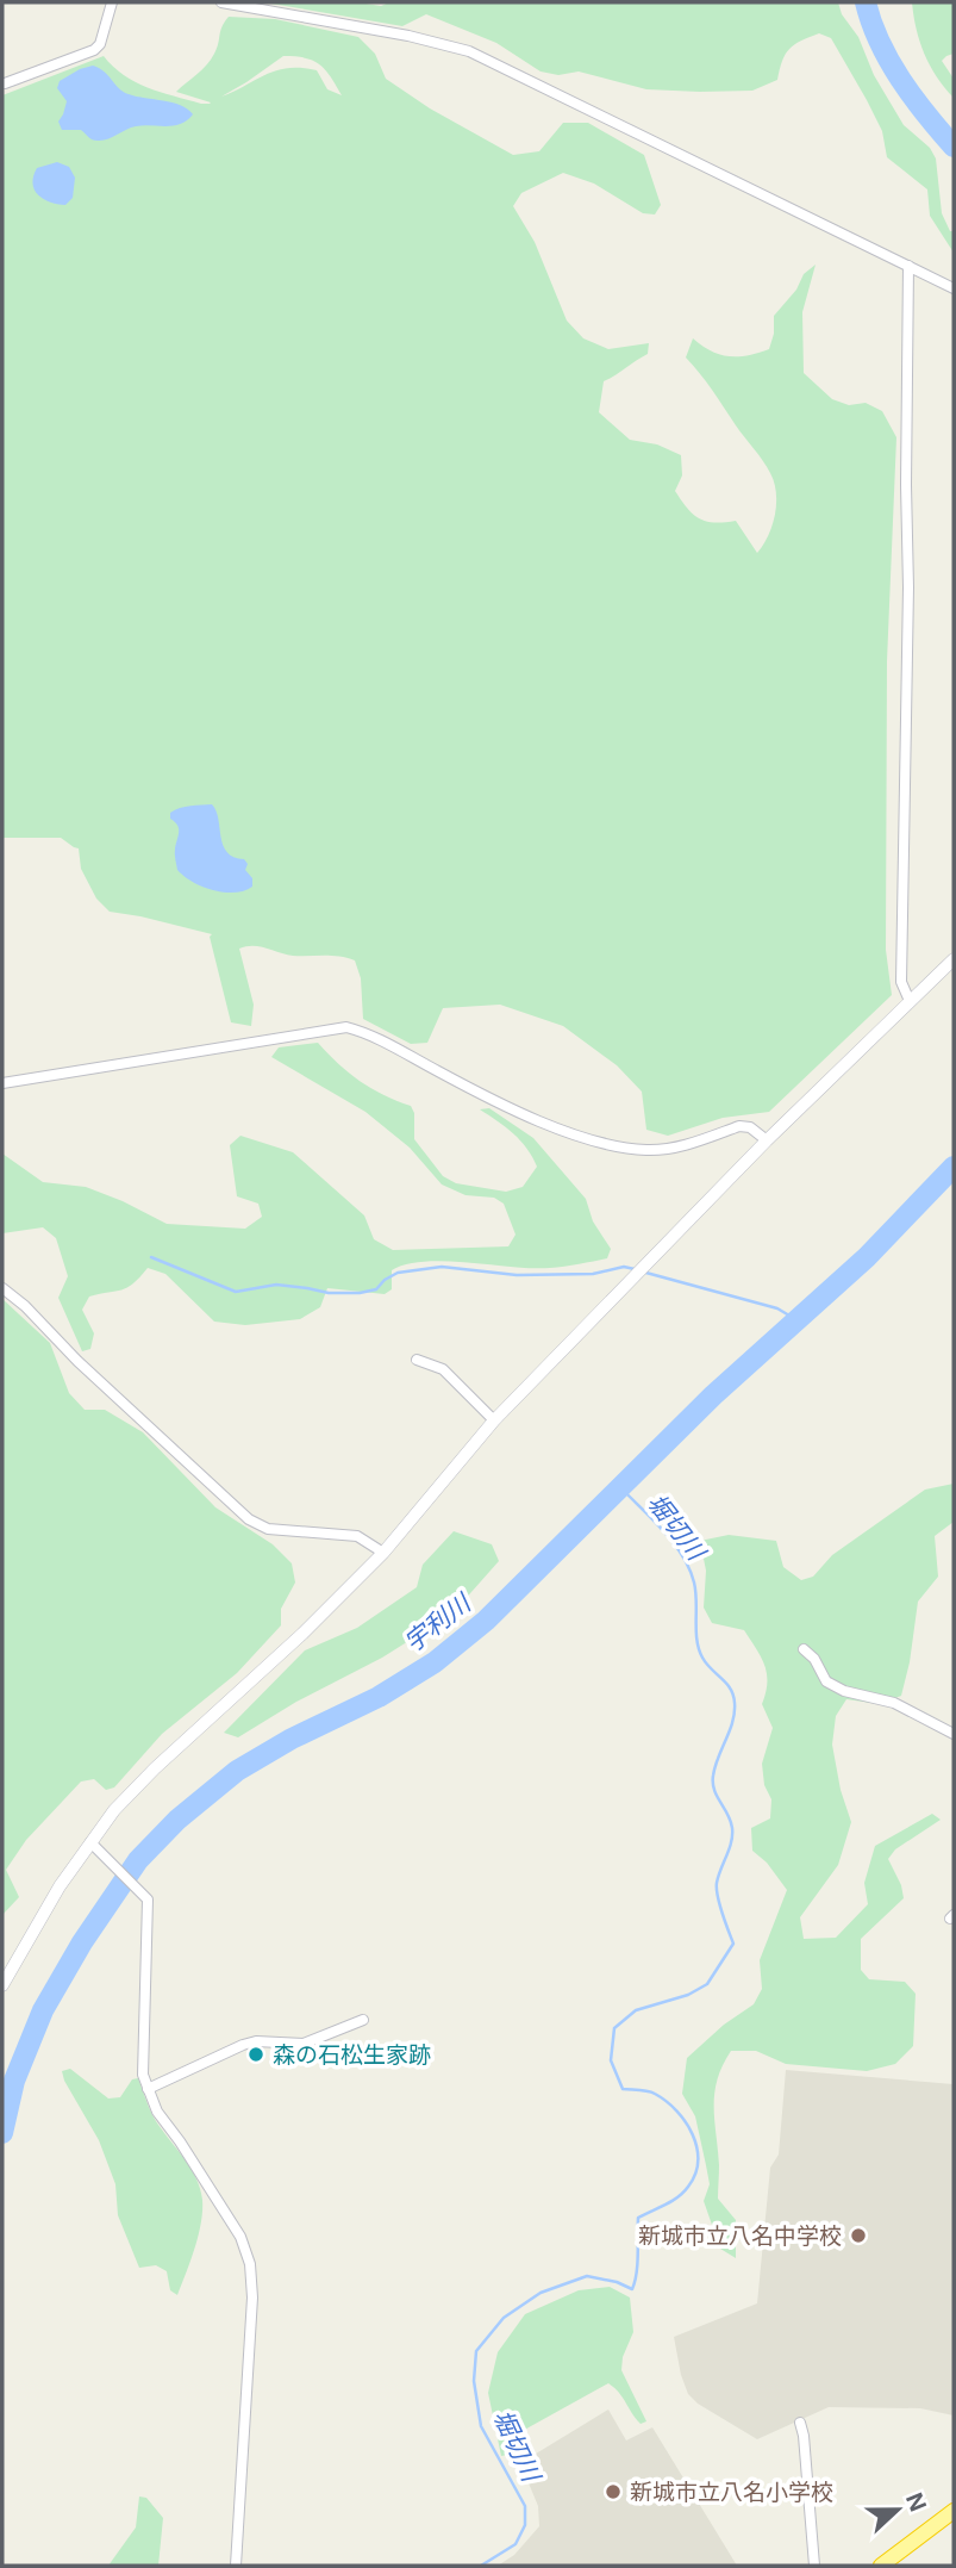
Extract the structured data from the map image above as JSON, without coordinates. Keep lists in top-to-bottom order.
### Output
{
  "water": ["堀切川", "宇利川"],
  "places": ["森の石松生家跡", "新城市立八名中学校", "新城市立八名小学校"],
  "north": "right"
}
